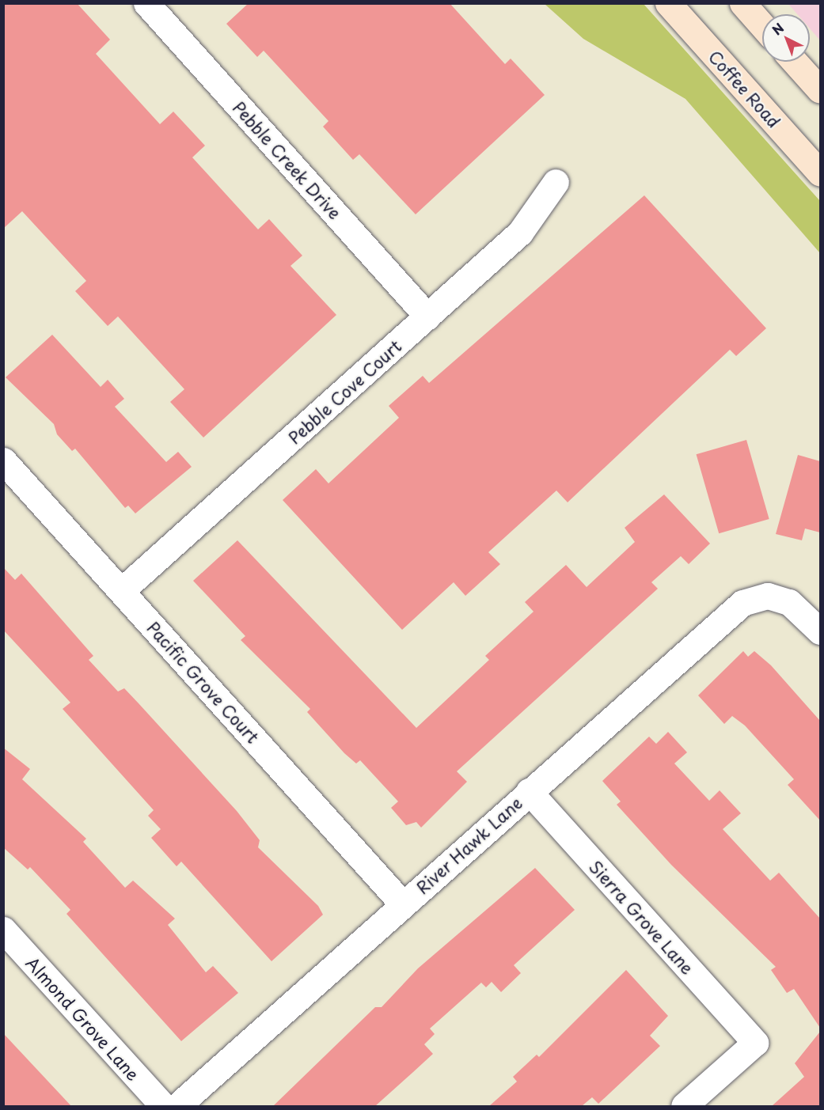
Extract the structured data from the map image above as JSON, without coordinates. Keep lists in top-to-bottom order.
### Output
{
  "streets": {
    "main road": ["Coffee Road"],
    "street": [
      "Pebble Creek Drive",
      "Pebble Cove Court",
      "Pacific Grove Court",
      "River Hawk Lane",
      "Sierra Grove Lane",
      "Almond Grove Lane"
    ]
  },
  "crossings": [
    ["Pebble Creek Drive", "Pebble Cove Court"],
    ["Pebble Cove Court", "Pacific Grove Court"],
    ["Pacific Grove Court", "River Hawk Lane"],
    ["River Hawk Lane", "Sierra Grove Lane"]
  ],
  "north": "top left"
}
